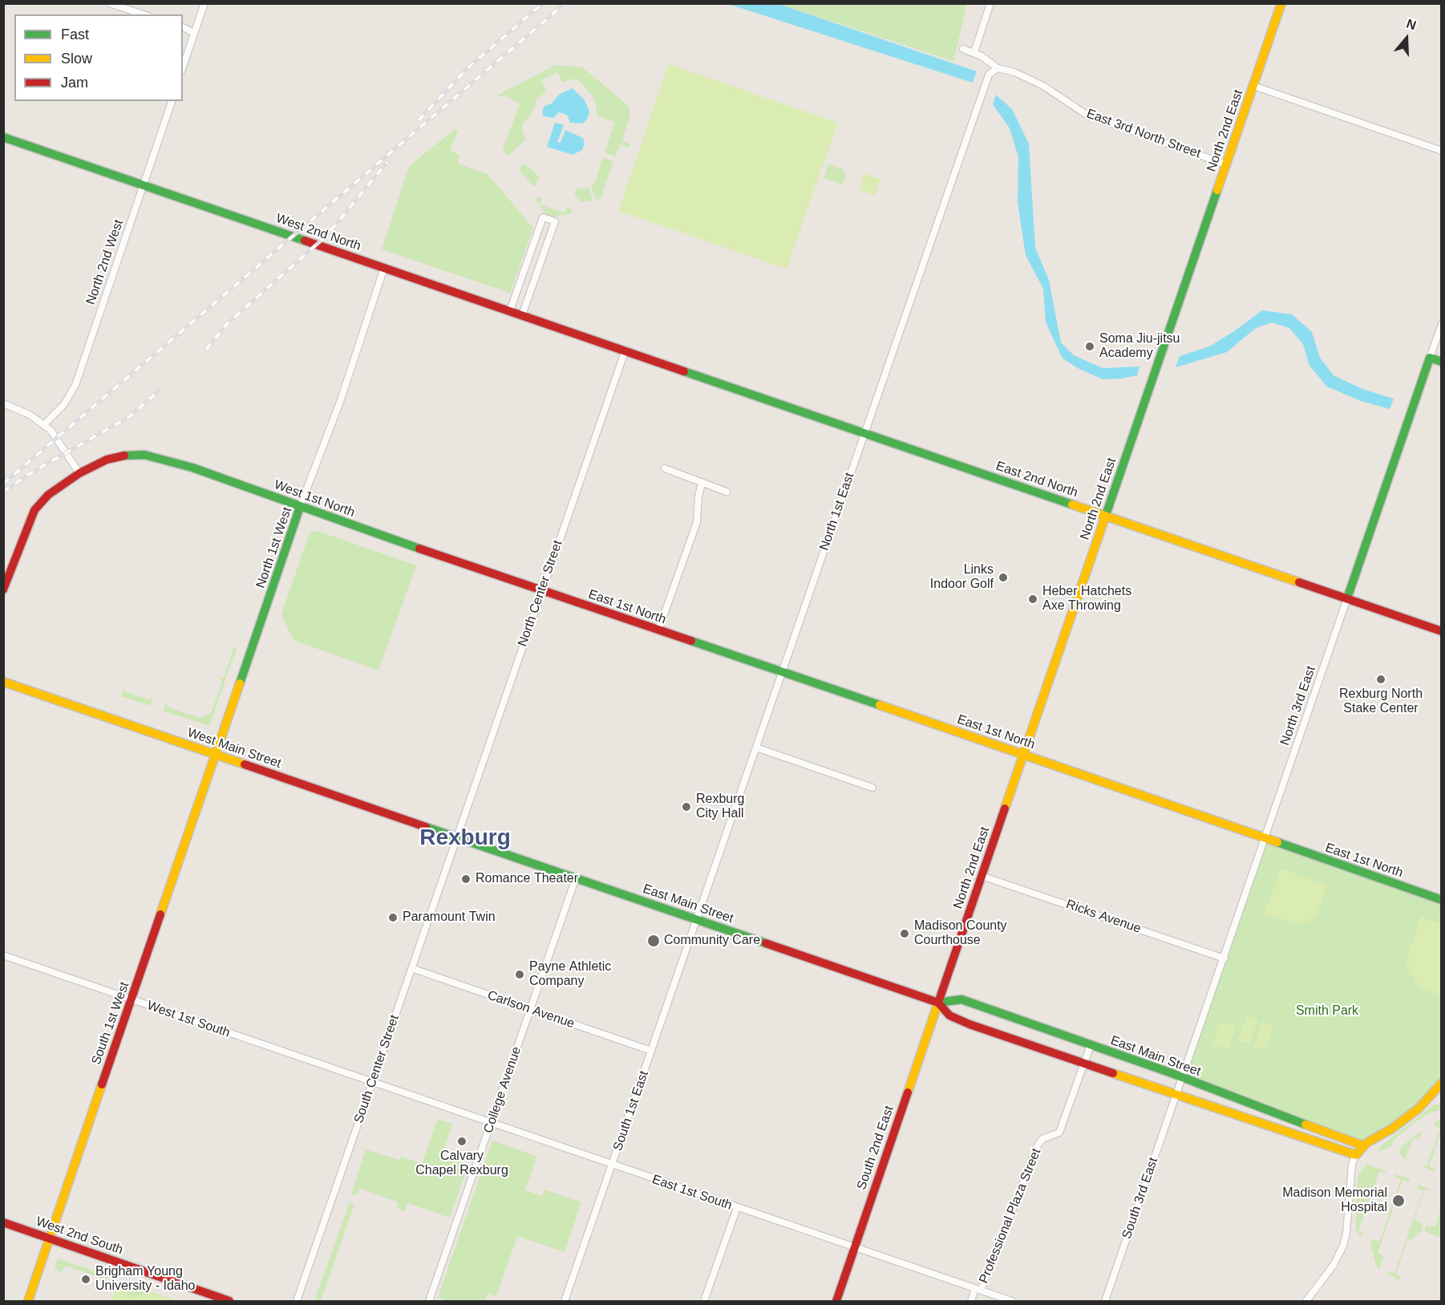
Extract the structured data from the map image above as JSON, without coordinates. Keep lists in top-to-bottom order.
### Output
{
  "streets": {
    "street": [
      "North 2nd East",
      "East 3rd North Street",
      "West 2nd North",
      "North 2nd West",
      "East 2nd North",
      "West 1st North",
      "North 1st East",
      "North 1st West",
      "North Center Street",
      "East 1st North",
      "North 3rd East",
      "West Main Street",
      "East Main Street",
      "Ricks Avenue",
      "Carlson Avenue",
      "West 1st South",
      "South 1st West",
      "South Center Street",
      "College Avenue",
      "South 1st East",
      "South 2nd East",
      "East 1st South",
      "South 3rd East",
      "Professional Plaza Street",
      "West 2nd South"
    ]
  },
  "crossings": [
    ["North 2nd East", "East 3rd North Street"],
    ["North 2nd East", "East 2nd North"],
    ["North 2nd East", "East 1st North"],
    ["North 2nd East", "East Main Street"],
    ["North 2nd East", "Ricks Avenue"],
    ["North 2nd East", "South 2nd East"],
    ["East 3rd North Street", "North 1st East"],
    ["West 2nd North", "North 2nd West"],
    ["West 2nd North", "East 2nd North"],
    ["West 2nd North", "North 1st West"],
    ["West 2nd North", "North Center Street"],
    ["East 2nd North", "North 1st East"],
    ["East 2nd North", "North Center Street"],
    ["East 2nd North", "North 3rd East"],
    ["West 1st North", "North 1st West"],
    ["West 1st North", "North Center Street"],
    ["West 1st North", "East 1st North"],
    ["North 1st East", "East 1st North"],
    ["North 1st East", "East Main Street"],
    ["North 1st East", "South 1st East"],
    ["North 1st West", "West Main Street"],
    ["North 1st West", "South 1st West"],
    ["North Center Street", "East 1st North"],
    ["North Center Street", "West Main Street"],
    ["North Center Street", "East Main Street"],
    ["North Center Street", "South Center Street"],
    ["East 1st North", "North 3rd East"],
    ["North 3rd East", "East Main Street"],
    ["North 3rd East", "Ricks Avenue"],
    ["North 3rd East", "South 3rd East"],
    ["West Main Street", "East Main Street"],
    ["West Main Street", "South 1st West"],
    ["West Main Street", "South Center Street"],
    ["East Main Street", "South Center Street"],
    ["East Main Street", "College Avenue"],
    ["East Main Street", "South 1st East"],
    ["East Main Street", "South 2nd East"],
    ["East Main Street", "South 3rd East"],
    ["East Main Street", "Professional Plaza Street"],
    ["Carlson Avenue", "South Center Street"],
    ["Carlson Avenue", "College Avenue"],
    ["Carlson Avenue", "South 1st East"],
    ["West 1st South", "South 1st West"],
    ["West 1st South", "South Center Street"],
    ["West 1st South", "East 1st South"],
    ["South 1st West", "West 2nd South"],
    ["South Center Street", "East 1st South"],
    ["College Avenue", "East 1st South"],
    ["South 1st East", "East 1st South"],
    ["South 2nd East", "East 1st South"],
    ["East 1st South", "Professional Plaza Street"]
  ],
  "districts": ["Rexburg"],
  "parks": ["Smith Park"],
  "places": [
    "Soma Jiu-jitsu Academy",
    "Links Indoor Golf",
    "Heber Hatchets Axe Throwing",
    "Rexburg North Stake Center",
    "Rexburg City Hall",
    "Romance Theater",
    "Paramount Twin",
    "Madison County Courthouse",
    "Community Care",
    "Payne Athletic Company",
    "Calvary Chapel Rexburg",
    "Madison Memorial Hospital",
    "Brigham Young University - Idaho"
  ],
  "legend": ["Fast", "Slow", "Jam"],
  "north": "top"
}
